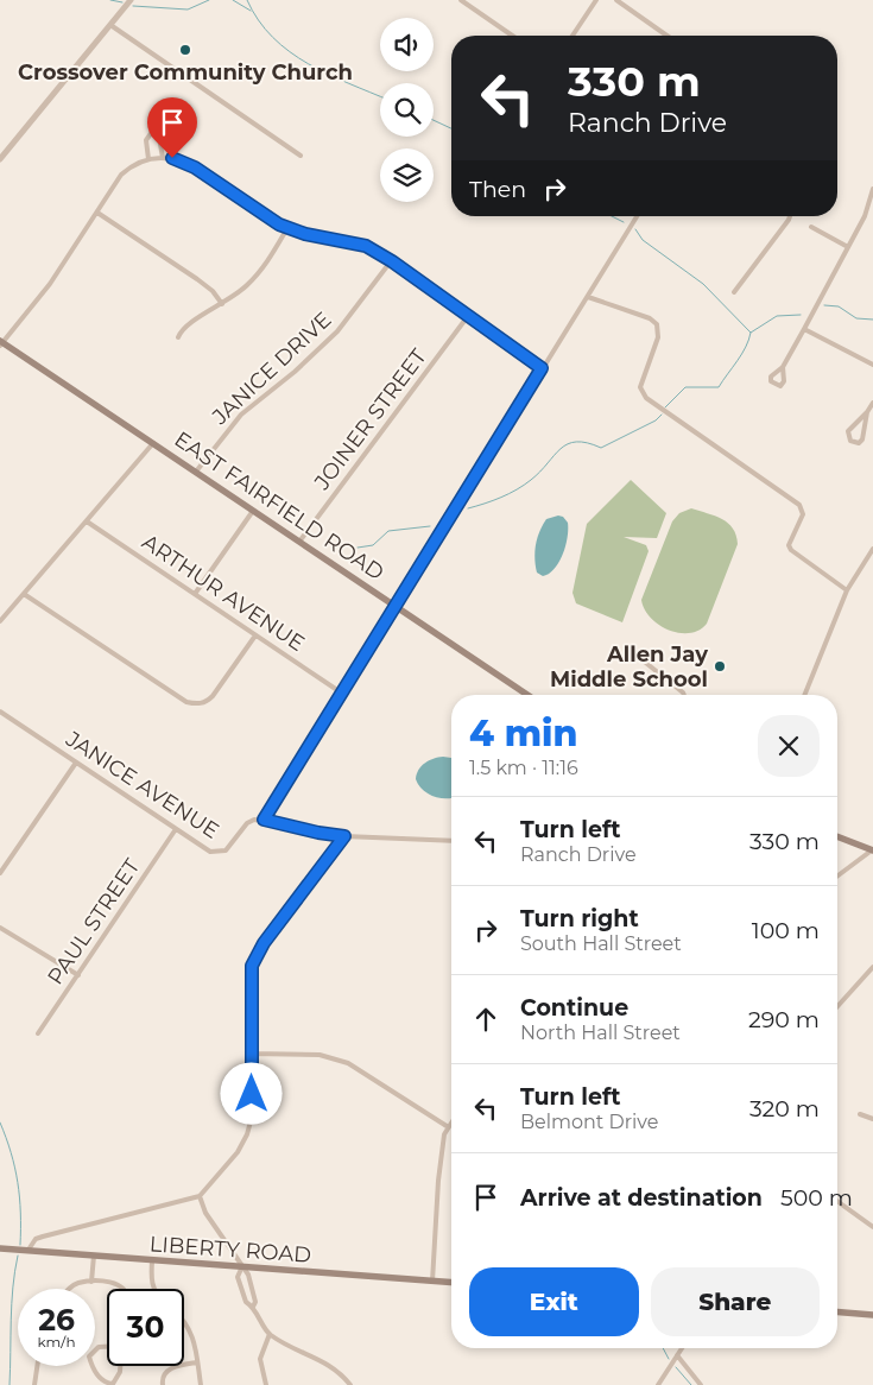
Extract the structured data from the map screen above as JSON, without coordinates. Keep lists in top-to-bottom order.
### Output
{
  "streets": {
    "main road": ["EAST FAIRFIELD ROAD", "LIBERTY ROAD"],
    "street": [
      "JANICE DRIVE",
      "JOINER STREET",
      "ARTHUR AVENUE",
      "JANICE AVENUE",
      "PAUL STREET"
    ]
  },
  "crossings": [
    ["JANICE DRIVE", "EAST FAIRFIELD ROAD"],
    ["JOINER STREET", "EAST FAIRFIELD ROAD"],
    ["JANICE AVENUE", "PAUL STREET"]
  ],
  "places": ["Crossover Community Church", "Allen Jay Middle School"],
  "page": {
    "turn": ["330 m", "Ranch Drive"],
    "then": "Then",
    "heading": ["4 min", "1.5 km · 11:16"],
    "list": [
      {
        "name": "Turn left",
        "note": "Ranch Drive",
        "value": "330 m"
      },
      {
        "name": "Turn right",
        "note": "South Hall Street",
        "value": "100 m"
      },
      {
        "name": "Continue",
        "note": "North Hall Street",
        "value": "290 m"
      },
      {
        "name": "Turn left",
        "note": "Belmont Drive",
        "value": "320 m"
      },
      {
        "name": "Arrive at destination",
        "value": "500 m"
      }
    ],
    "buttons": ["Exit", "Share"],
    "speed": "26 km/h",
    "limit": "30"
  }
}
